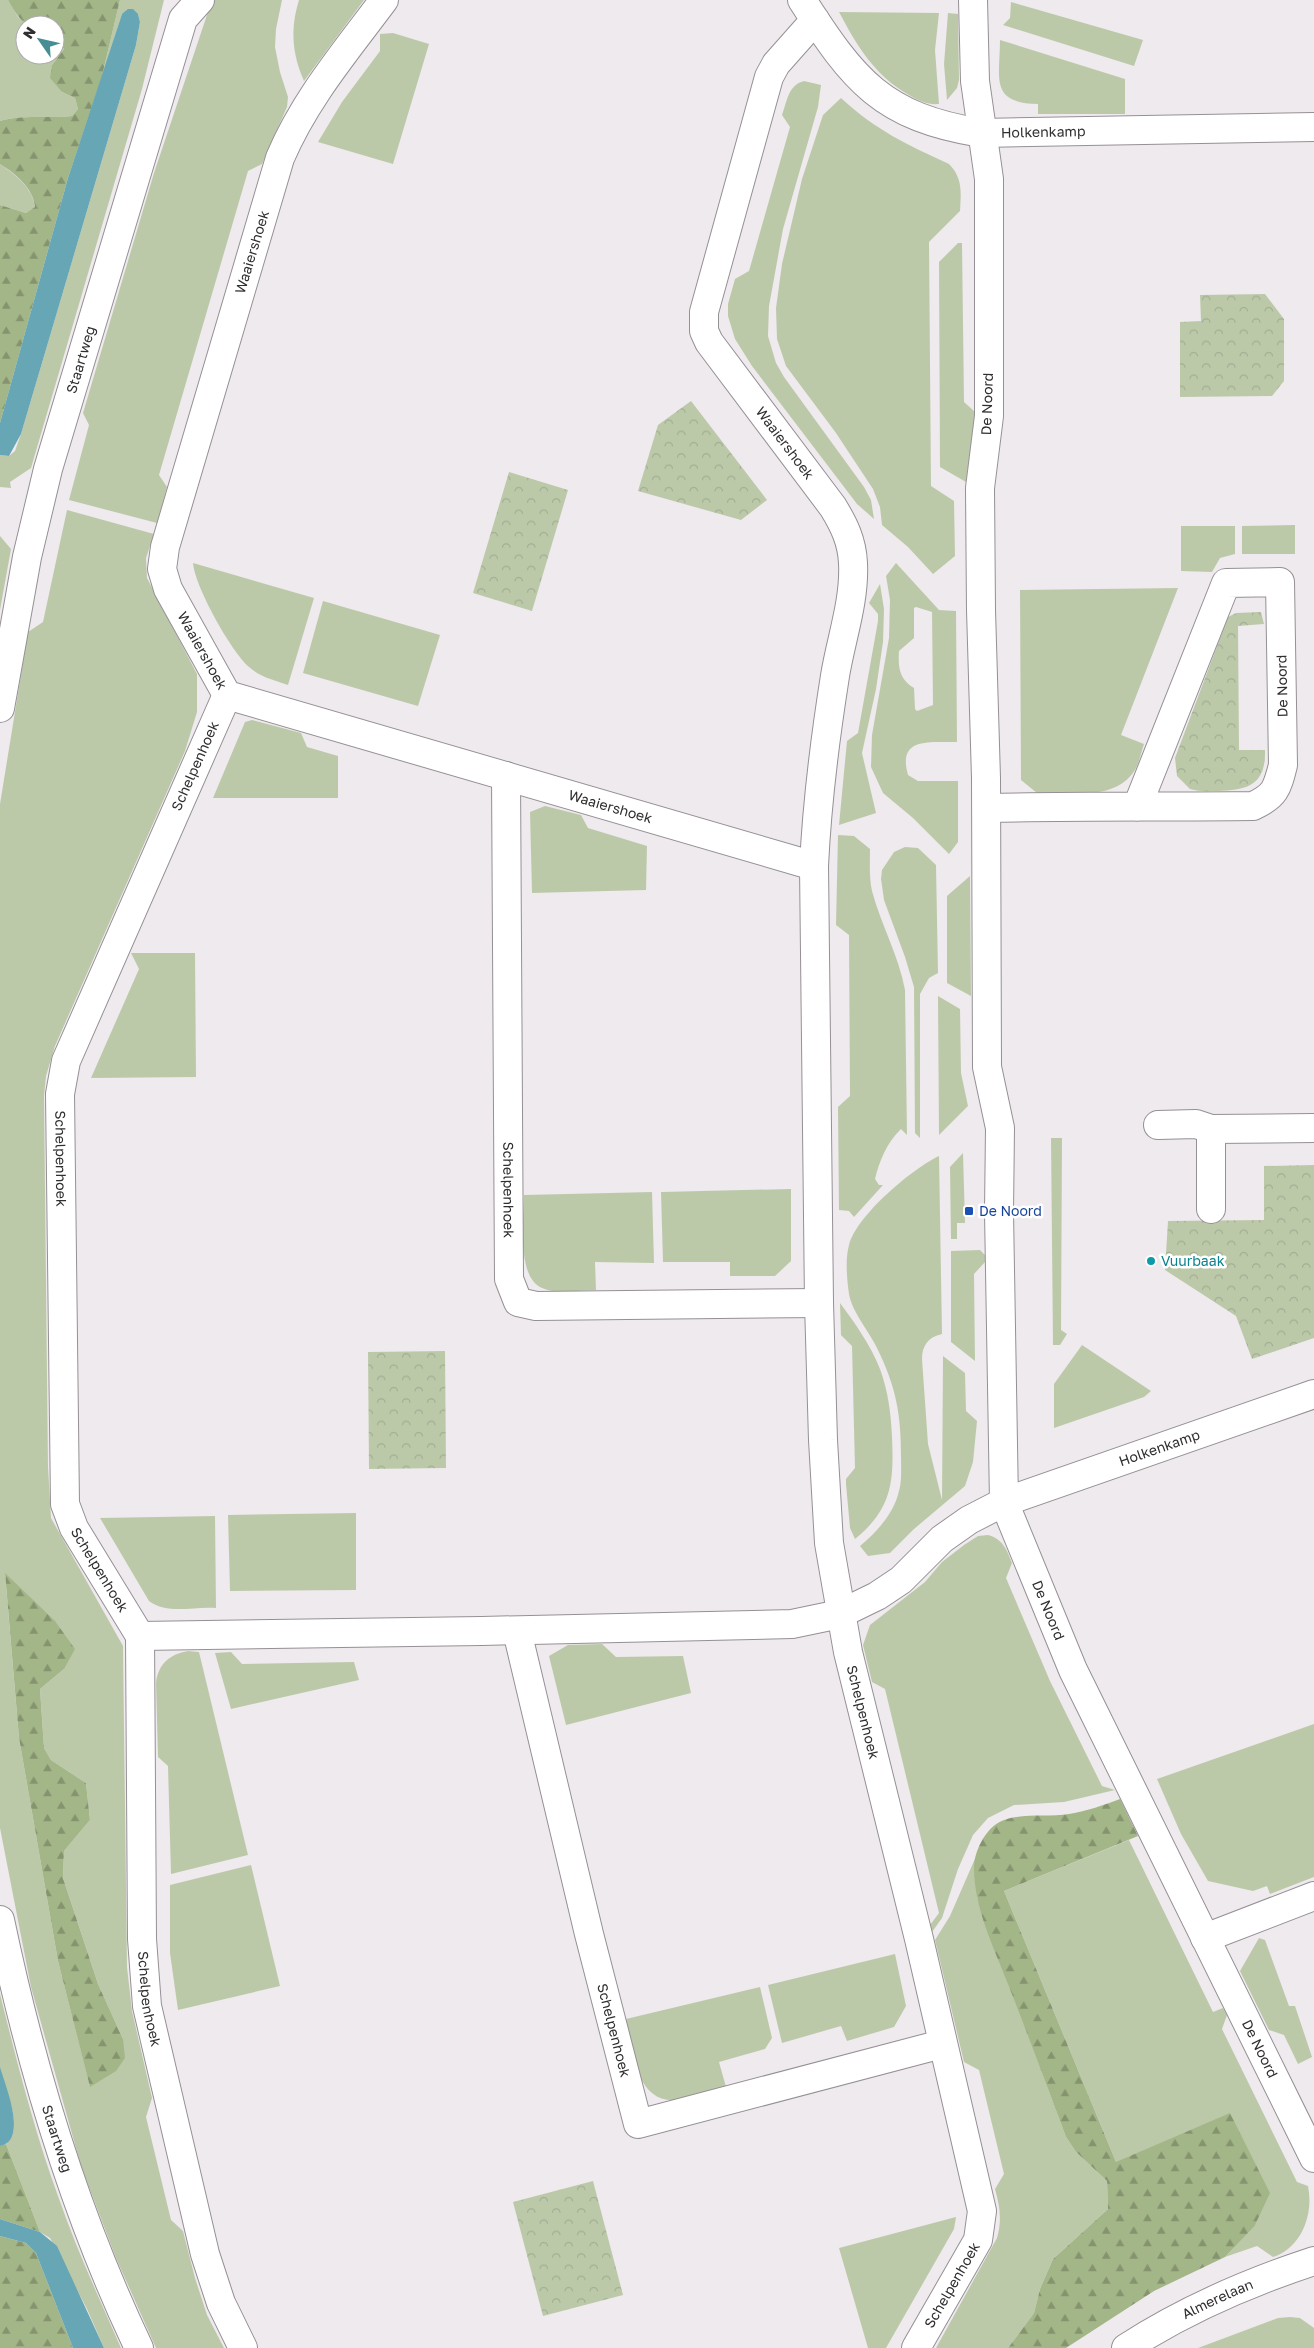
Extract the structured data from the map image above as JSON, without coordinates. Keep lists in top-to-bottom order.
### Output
{
  "streets": {
    "street": [
      "Holkenkamp",
      "Waaiershoek",
      "Staartweg",
      "De Noord",
      "Schelpenhoek",
      "Almerelaan"
    ]
  },
  "crossings": [
    ["Holkenkamp", "Waaiershoek"],
    ["Holkenkamp", "De Noord"],
    ["Waaiershoek", "Schelpenhoek"]
  ],
  "places": {
    "transit": ["De Noord"],
    "other": ["Vuurbaak"]
  },
  "north": "top left"
}
